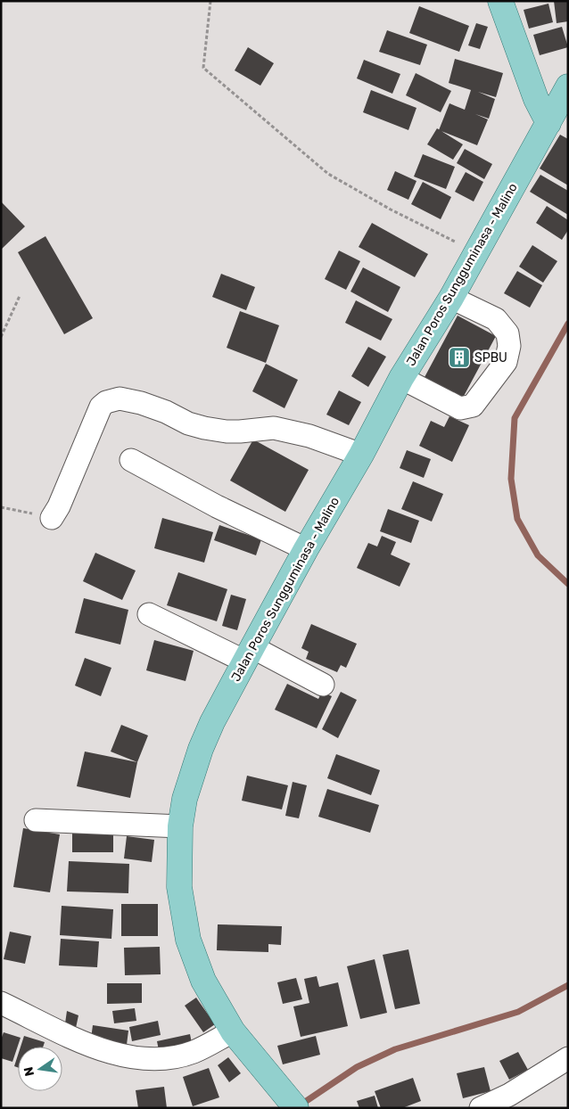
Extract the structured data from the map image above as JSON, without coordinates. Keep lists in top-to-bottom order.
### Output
{
  "streets": {
    "main road": ["Jalan Poros Sungguminasa - Malino"]
  },
  "places": {
    "building": ["SPBU"]
  },
  "north": "left"
}
